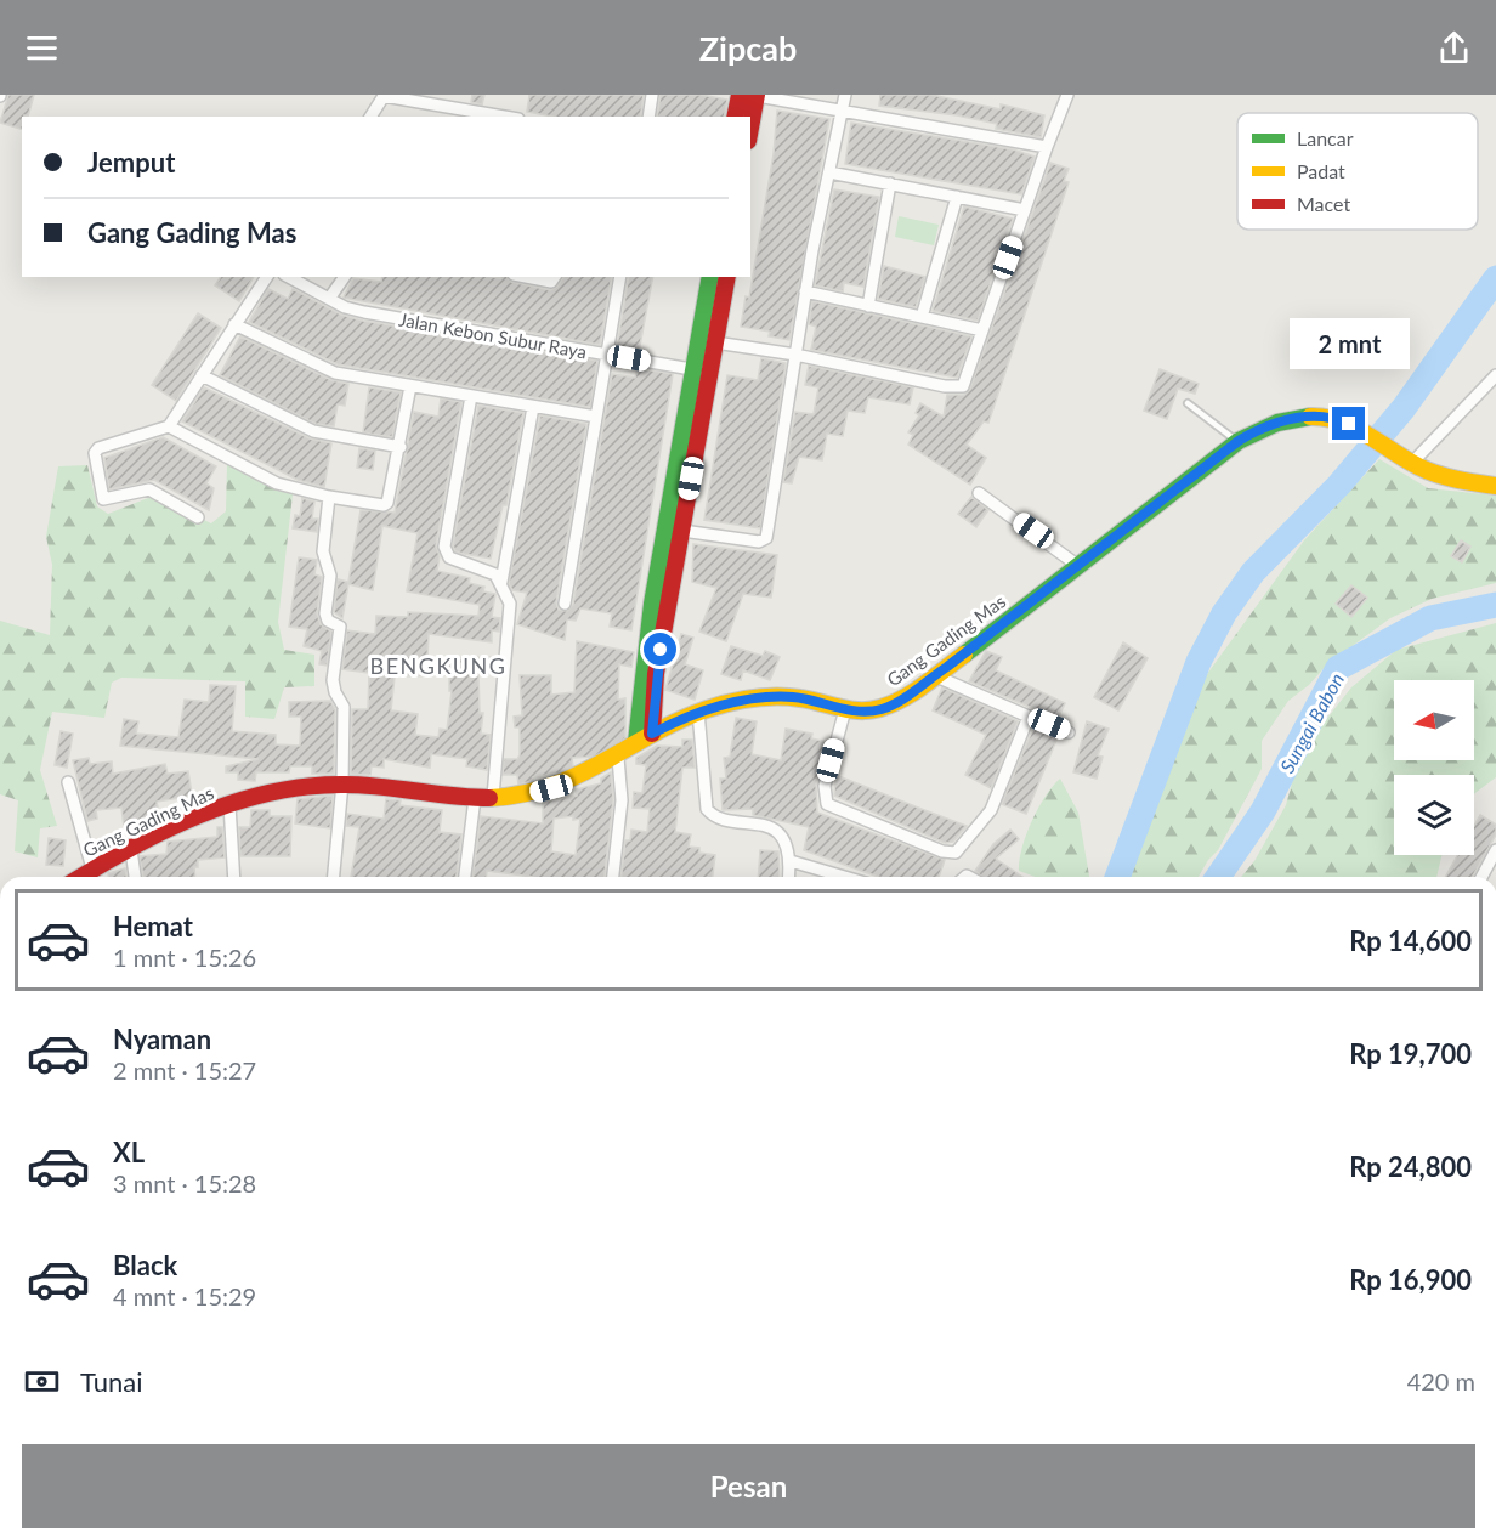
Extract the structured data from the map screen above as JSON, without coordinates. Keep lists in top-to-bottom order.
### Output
{
  "streets": {
    "street": ["Jalan Kebon Subur Raya", "Gang Gading Mas"]
  },
  "districts": ["BENGKUNG"],
  "water": ["Sungai Babon"],
  "legend": ["Lancar", "Padat", "Macet"],
  "north": "left",
  "page": {
    "header": "Zipcab",
    "banner": ["Jemput", "Gang Gading Mas"],
    "bubble": "2 mnt",
    "list": [
      {
        "name": "Hemat",
        "note": "1 mnt · 15:26",
        "value": "Rp 14,600"
      },
      {
        "name": "Nyaman",
        "note": "2 mnt · 15:27",
        "value": "Rp 19,700"
      },
      {
        "name": "XL",
        "note": "3 mnt · 15:28",
        "value": "Rp 24,800"
      },
      {
        "name": "Black",
        "note": "4 mnt · 15:29",
        "value": "Rp 16,900"
      }
    ],
    "pay": ["Tunai", "420 m"],
    "buttons": "Pesan"
  }
}
